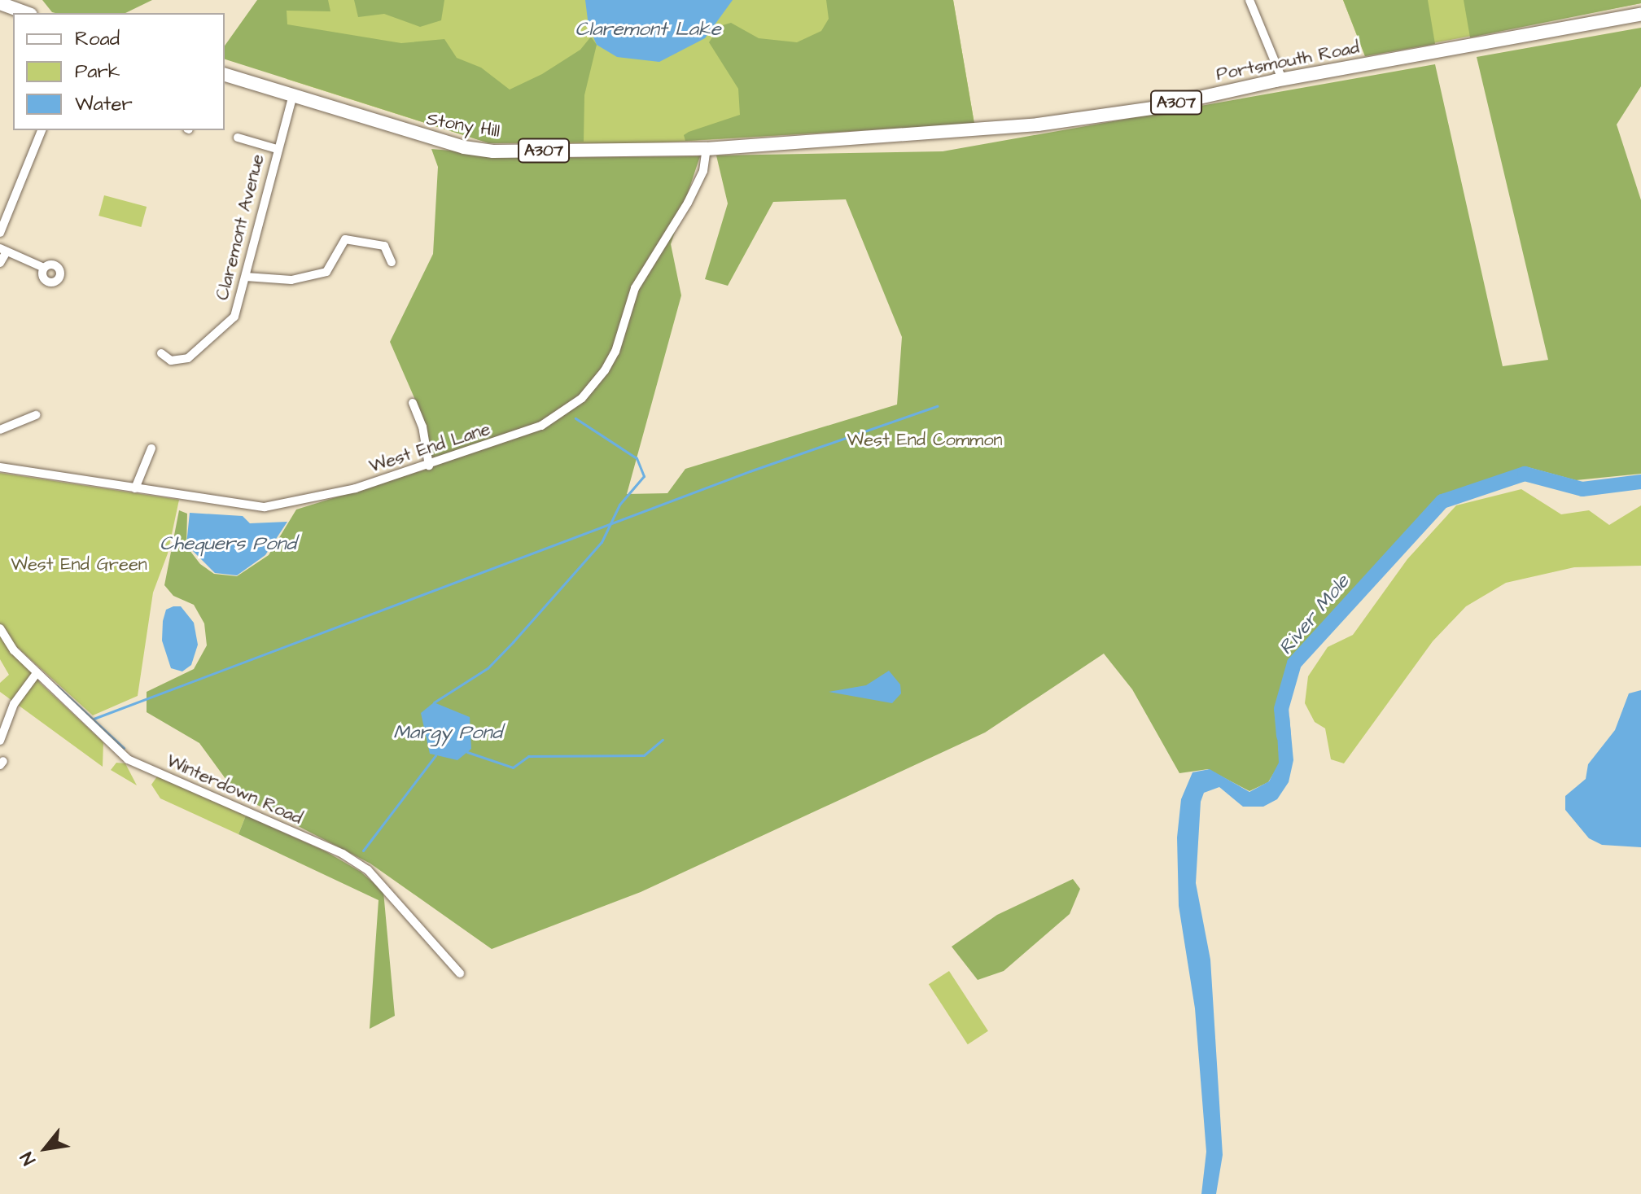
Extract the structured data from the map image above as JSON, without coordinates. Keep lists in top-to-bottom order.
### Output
{
  "streets": {
    "main road": ["Portsmouth Road", "A307", "Stony Hill"],
    "street": ["Claremont Avenue", "West End Lane", "Winterdown Road"]
  },
  "crossings": [
    ["Portsmouth Road", "Stony Hill"],
    ["Portsmouth Road", "West End Lane"],
    ["Stony Hill", "Claremont Avenue"],
    ["Stony Hill", "West End Lane"]
  ],
  "water": [
    "Claremont Lake",
    "Chequers Pond",
    "River Mole",
    "Margy Pond"
  ],
  "parks": ["West End Common", "West End Green"],
  "legend": ["Road", "Park", "Water"],
  "north": "bottom left"
}
